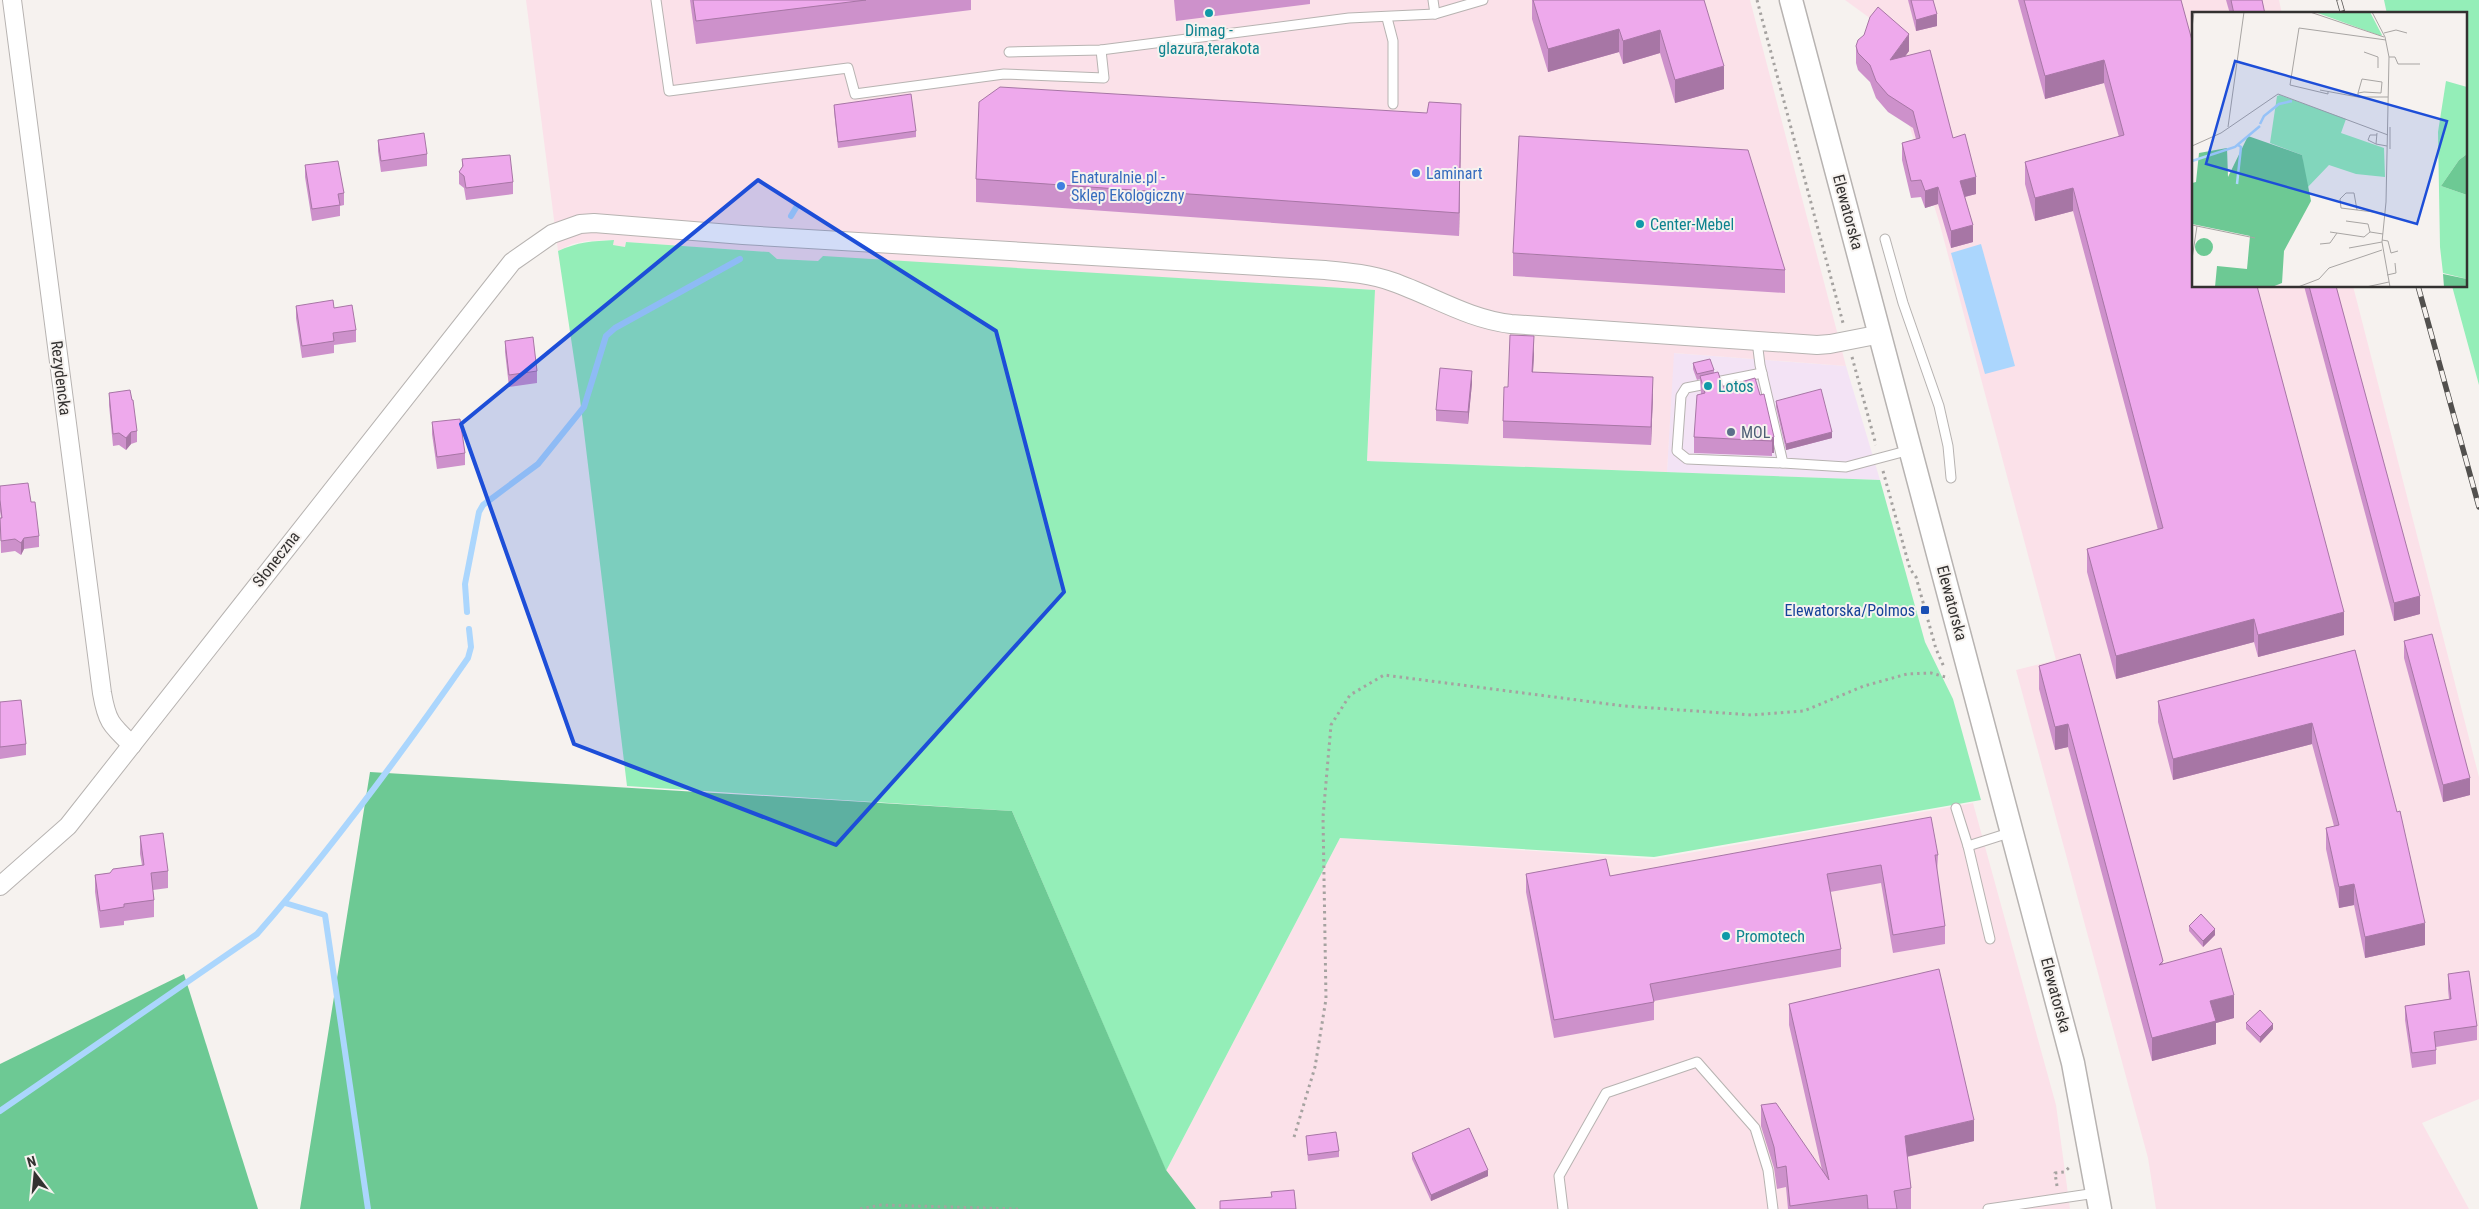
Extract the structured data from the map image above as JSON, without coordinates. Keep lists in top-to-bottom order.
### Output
{
  "streets": {
    "street": ["Elewatorska", "Rezydencka", "Słoneczna"]
  },
  "crossings": [
    ["Elewatorska", "Słoneczna"],
    ["Rezydencka", "Słoneczna"]
  ],
  "places": {
    "other": [
      "Dimag - glazura,terakota",
      "Laminart",
      "Enaturalnie.pl - Sklep Ekologiczny",
      "Center-Mebel",
      "Lotos",
      "MOL",
      "Promotech"
    ],
    "transit": ["Elewatorska/Polmos"]
  },
  "north": "top"
}
